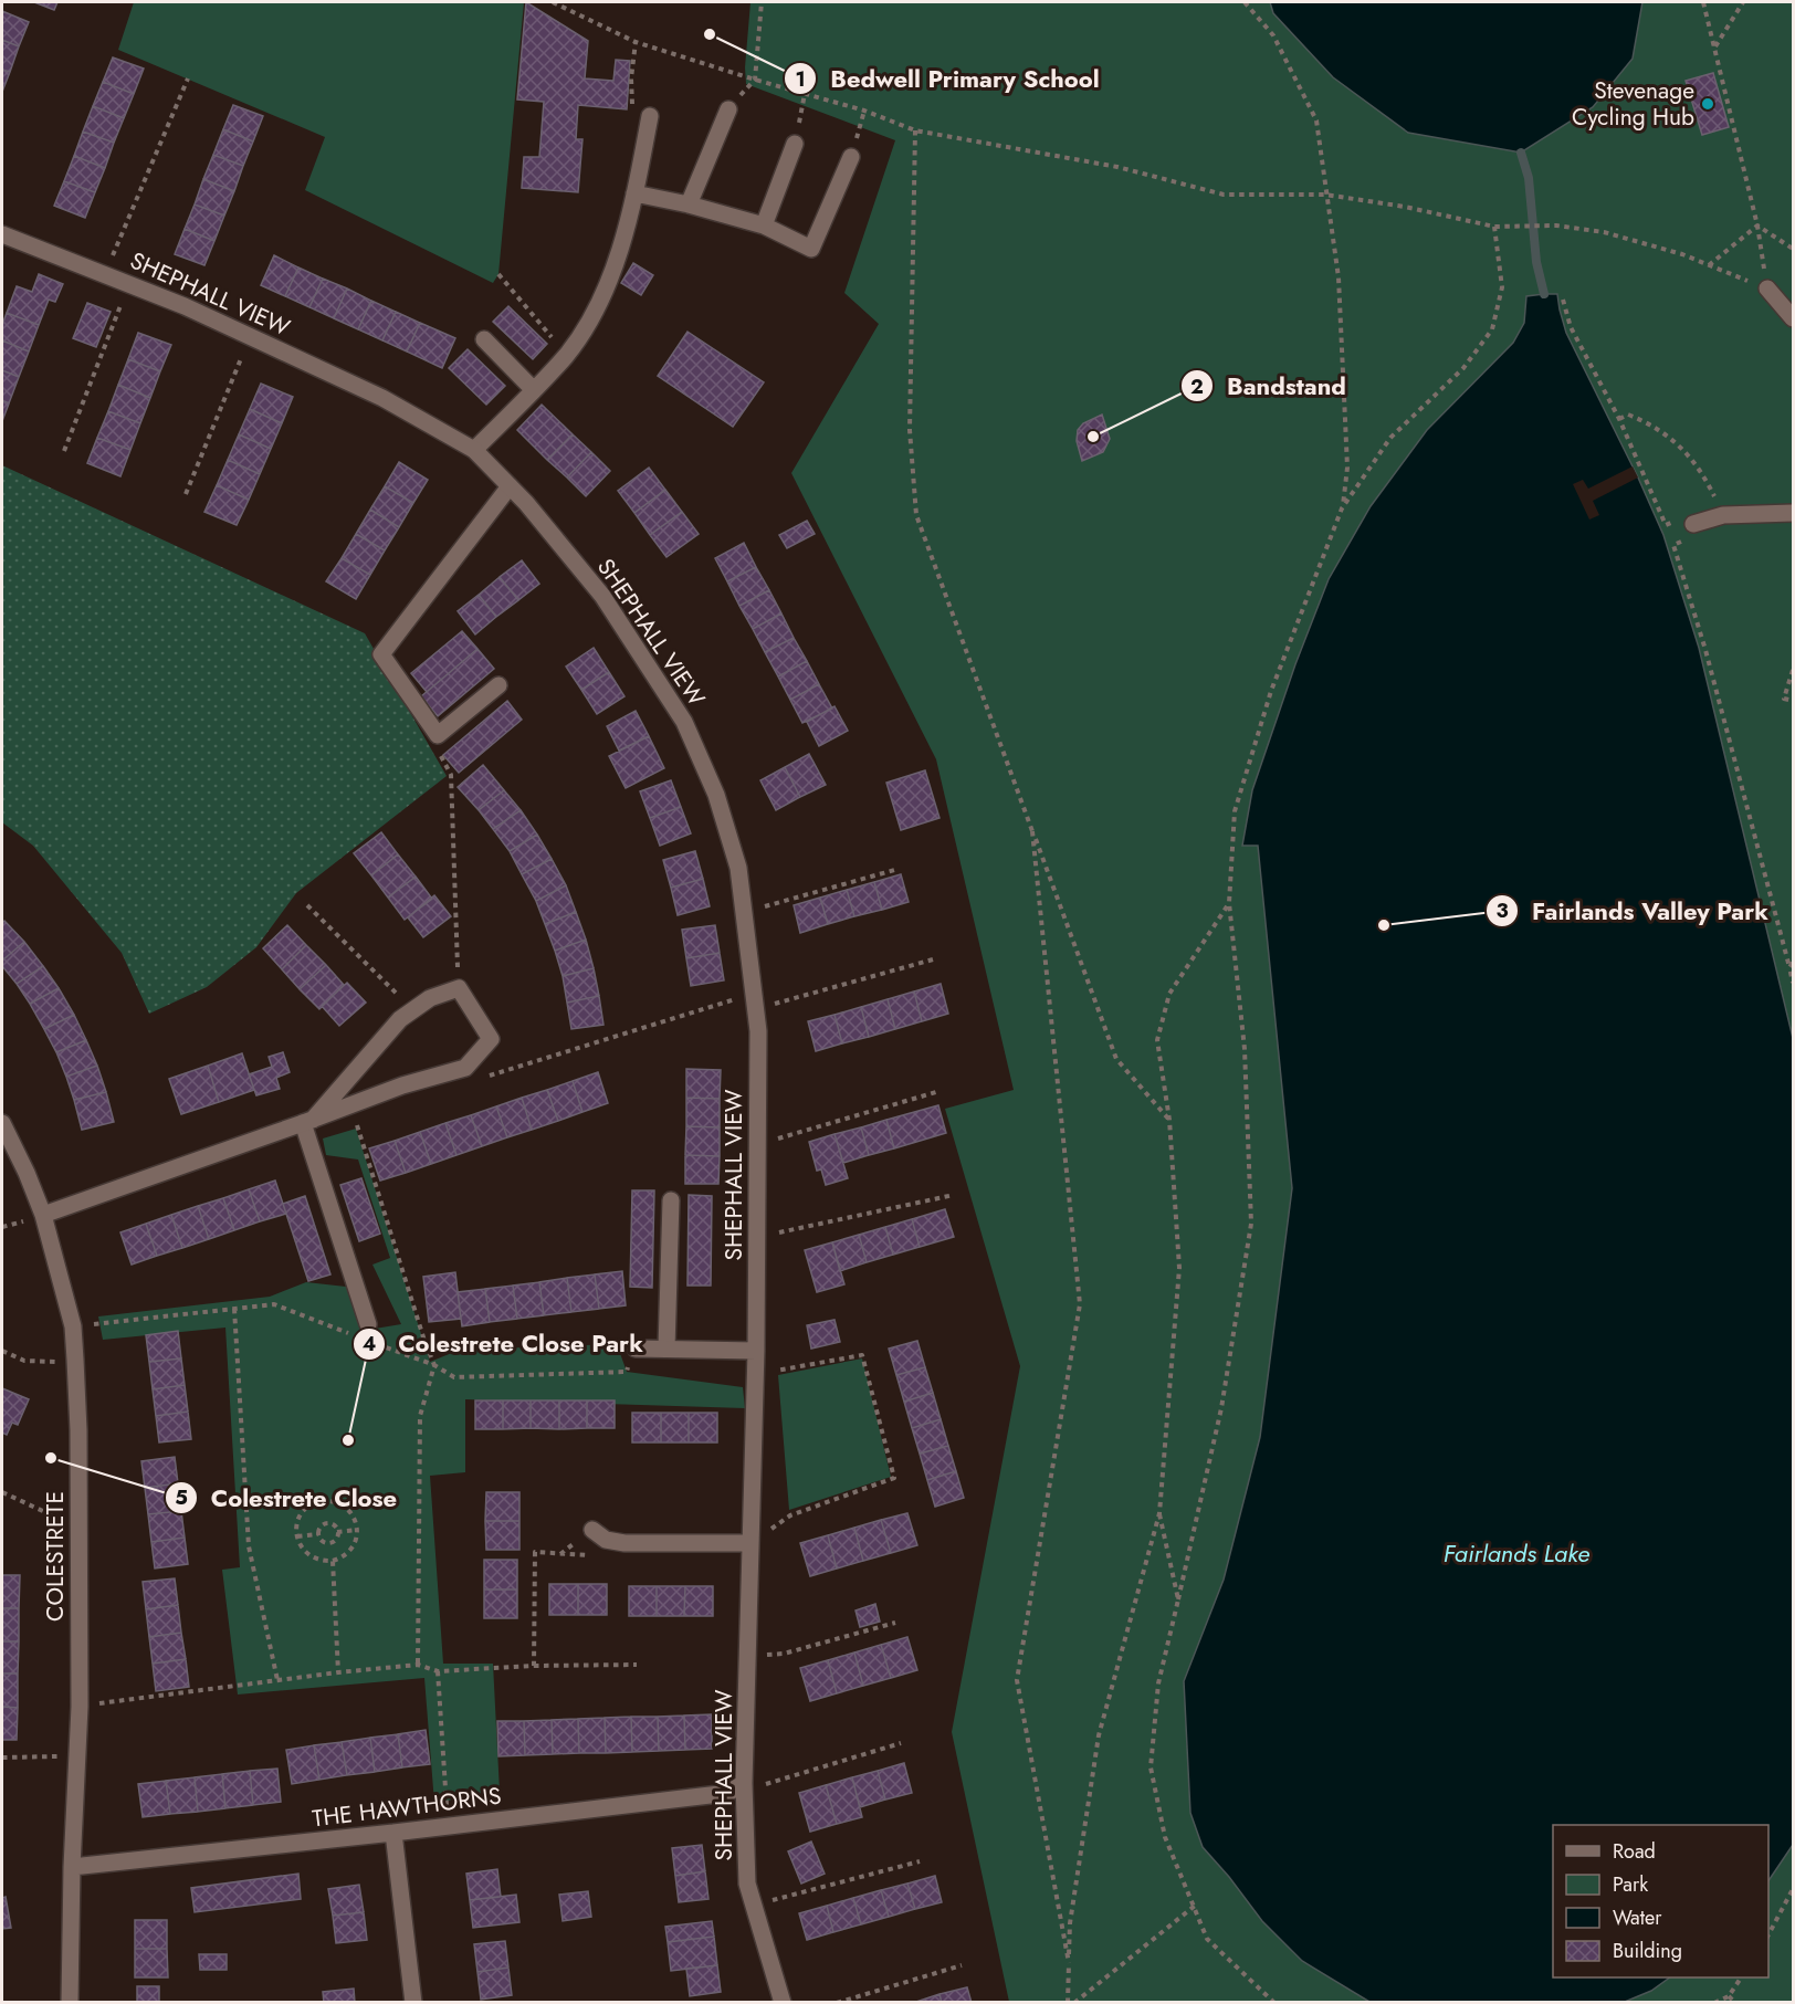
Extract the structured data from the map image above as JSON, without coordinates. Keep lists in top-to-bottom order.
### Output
{
  "streets": {
    "street": ["SHEPHALL VIEW", "COLESTRETE", "THE HAWTHORNS"]
  },
  "crossings": [
    ["SHEPHALL VIEW", "THE HAWTHORNS"],
    ["COLESTRETE", "THE HAWTHORNS"]
  ],
  "water": ["Fairlands Lake"],
  "places": [
    "Bedwell Primary School",
    "Stevenage Cycling Hub",
    "Bandstand",
    "Fairlands Valley Park",
    "Colestrete Close Park",
    "Colestrete Close"
  ],
  "legend": [
    "Road",
    "Park",
    "Water",
    "Building"
  ]
}
